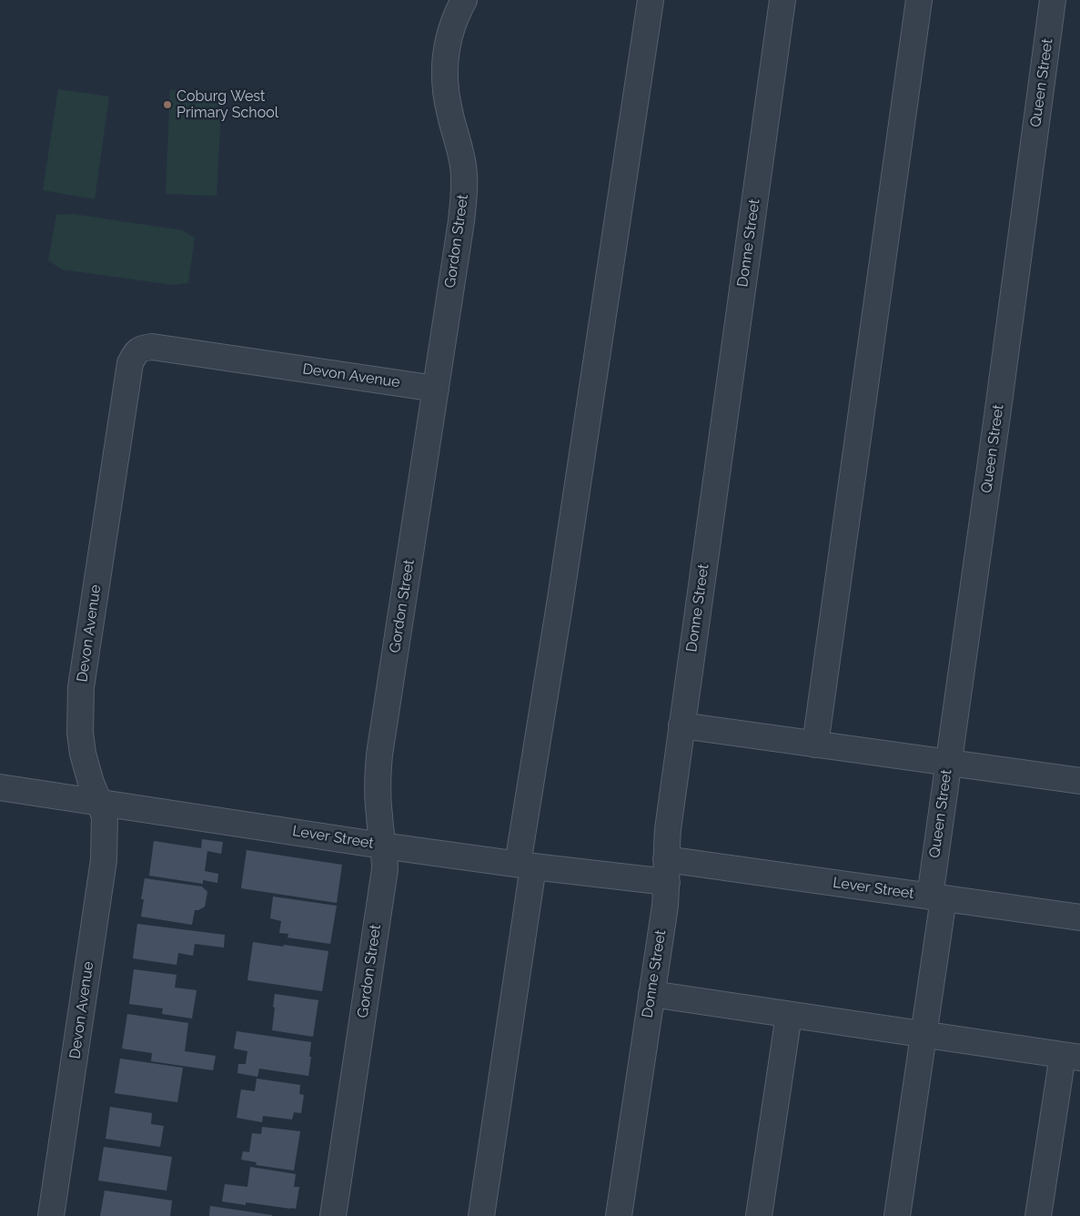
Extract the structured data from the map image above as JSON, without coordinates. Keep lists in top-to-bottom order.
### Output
{
  "streets": {
    "street": [
      "Queen Street",
      "Gordon Street",
      "Donne Street",
      "Devon Avenue",
      "Lever Street"
    ]
  },
  "crossings": [
    ["Queen Street", "Lever Street"],
    ["Gordon Street", "Devon Avenue"],
    ["Gordon Street", "Lever Street"],
    ["Donne Street", "Lever Street"],
    ["Devon Avenue", "Lever Street"]
  ],
  "places": ["Coburg West Primary School"]
}
